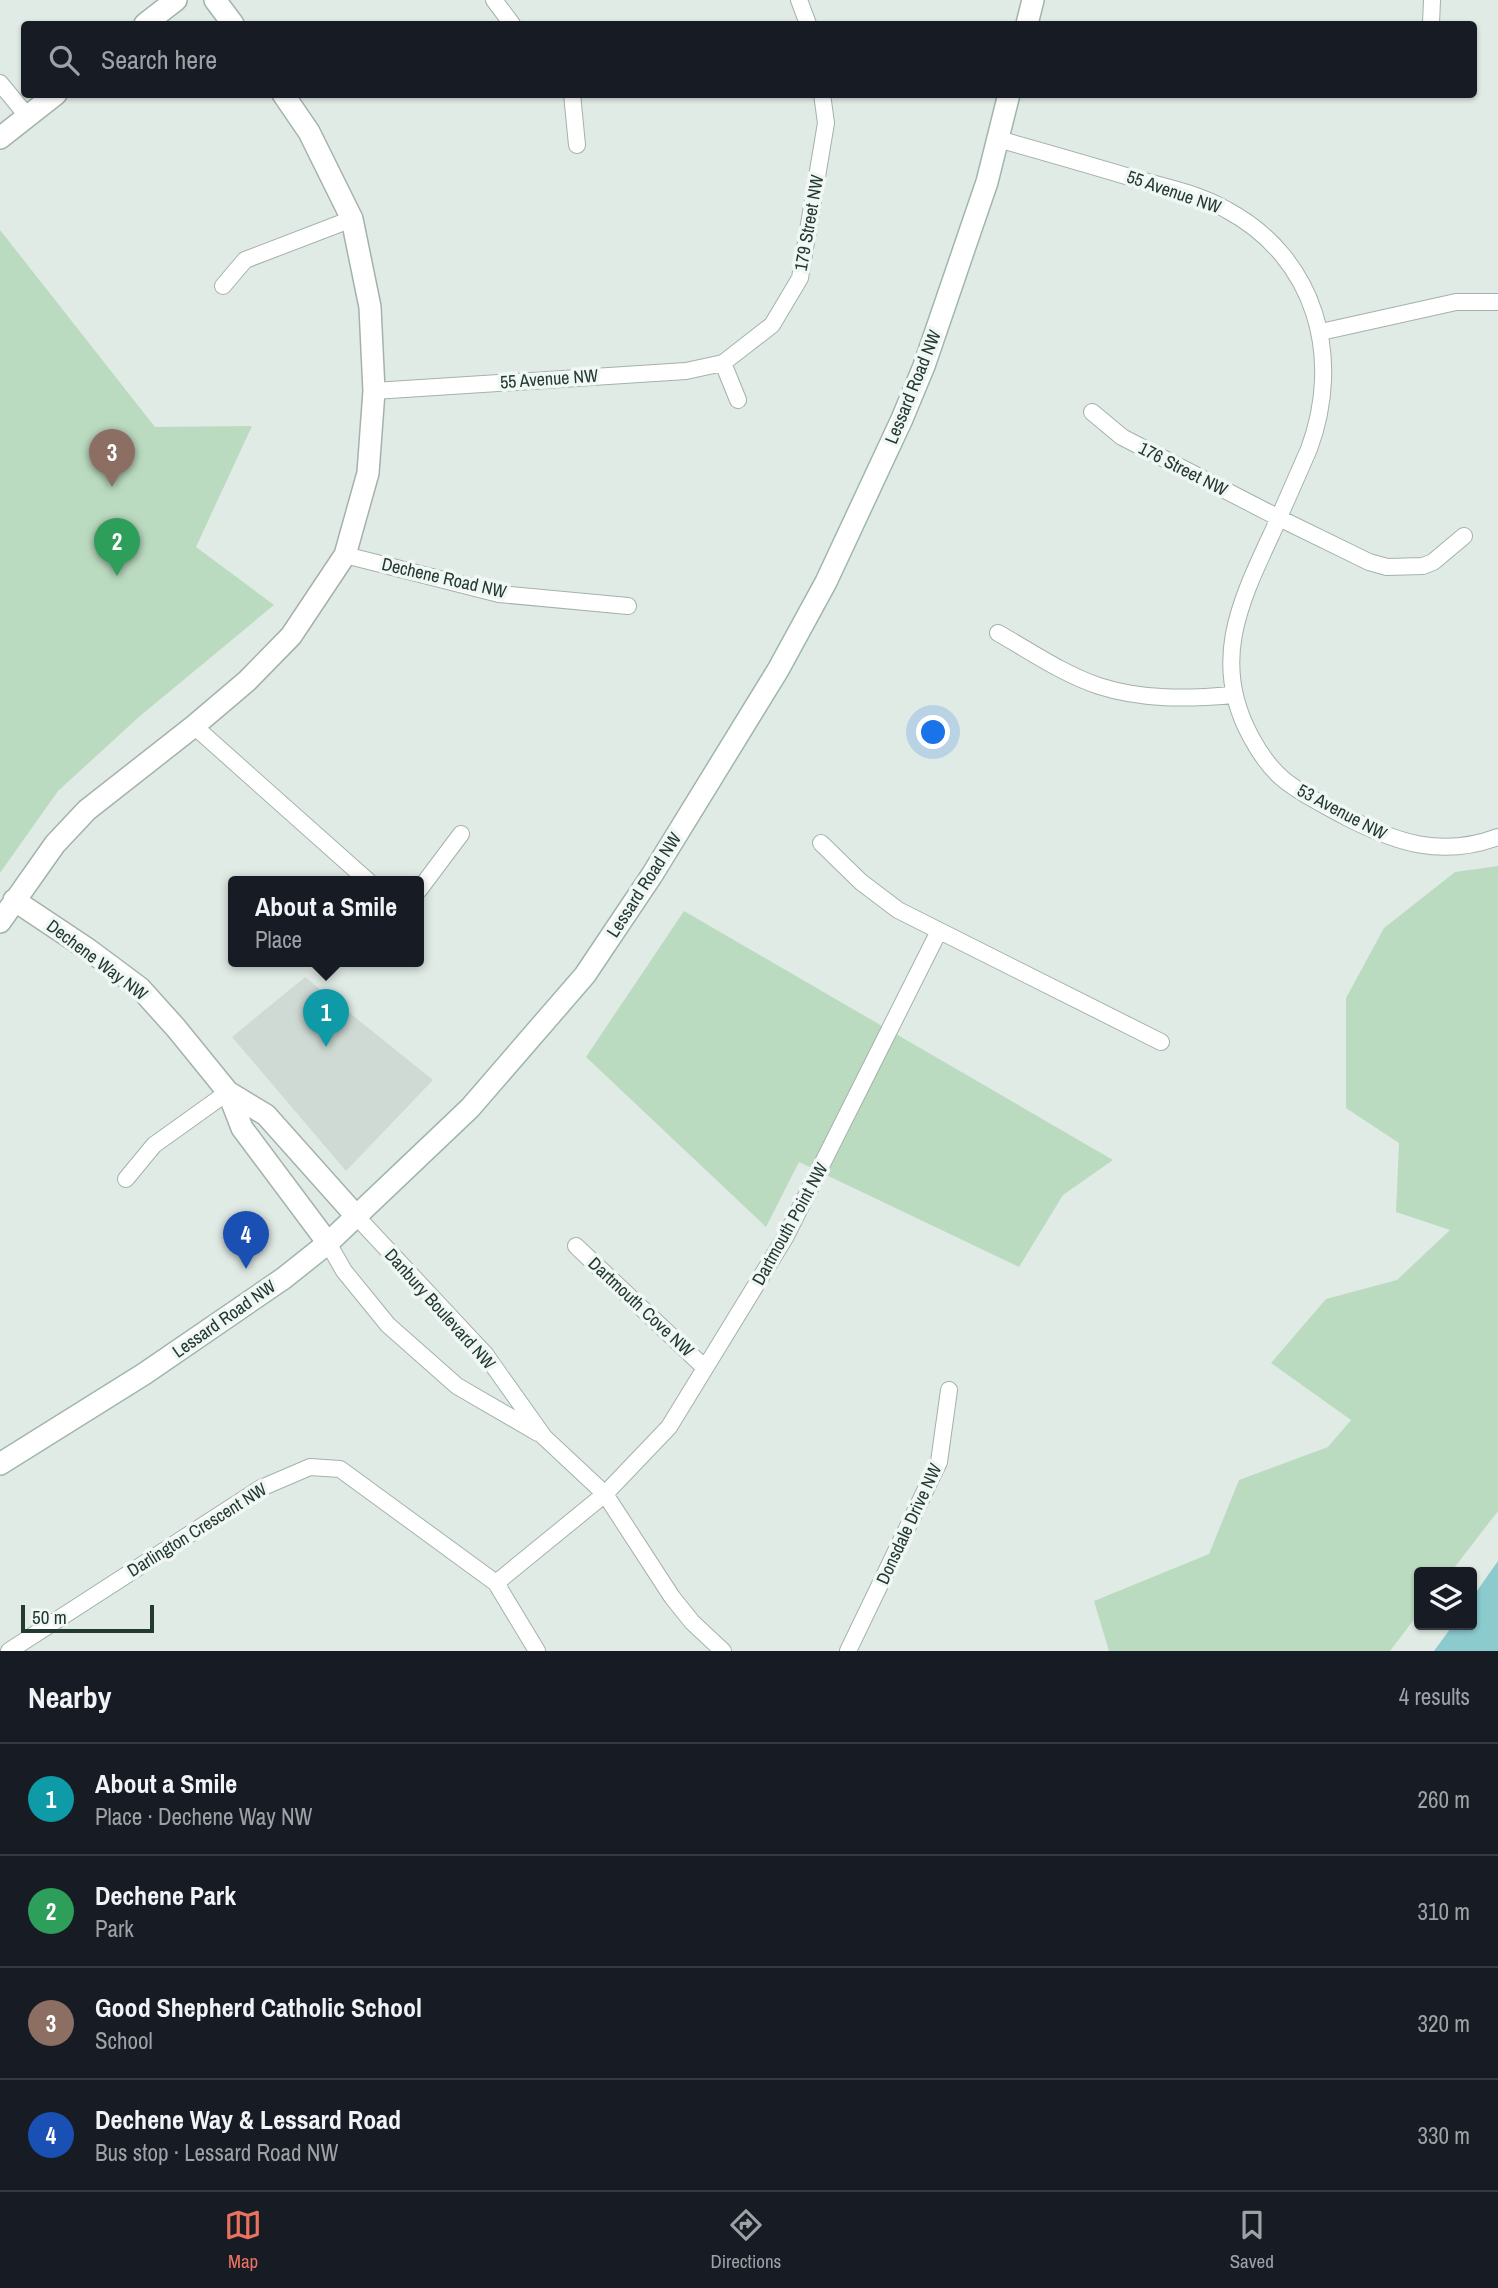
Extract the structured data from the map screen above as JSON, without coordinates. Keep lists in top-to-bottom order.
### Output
{
  "streets": {
    "street": [
      "55 Avenue NW",
      "179 Street NW",
      "Lessard Road NW",
      "176 Street NW",
      "Dechene Road NW",
      "53 Avenue NW",
      "Dechene Way NW",
      "Dartmouth Point NW",
      "Dartmouth Cove NW",
      "Danbury Boulevard NW",
      "Donsdale Drive NW",
      "Darlington Crescent NW"
    ]
  },
  "crossings": [
    ["55 Avenue NW", "179 Street NW"],
    ["55 Avenue NW", "Lessard Road NW"],
    ["Lessard Road NW", "Dechene Way NW"],
    ["Lessard Road NW", "Danbury Boulevard NW"],
    ["Dechene Way NW", "Danbury Boulevard NW"],
    ["Dartmouth Point NW", "Dartmouth Cove NW"],
    ["Dartmouth Point NW", "Danbury Boulevard NW"],
    ["Dartmouth Point NW", "Darlington Crescent NW"]
  ],
  "scale_bar": "50 m",
  "page": {
    "search": "Search here",
    "pins": [
      "3",
      "2",
      "1",
      "4"
    ],
    "popup": ["About a Smile", "Place"],
    "scale": "50 m",
    "heading": ["Nearby", "4 results"],
    "list": [
      {
        "mark": "1",
        "name": "About a Smile",
        "note": "Place · Dechene Way NW",
        "value": "260 m"
      },
      {
        "mark": "2",
        "name": "Dechene Park",
        "note": "Park",
        "value": "310 m"
      },
      {
        "mark": "3",
        "name": "Good Shepherd Catholic School",
        "note": "School",
        "value": "320 m"
      },
      {
        "mark": "4",
        "name": "Dechene Way & Lessard Road",
        "note": "Bus stop · Lessard Road NW",
        "value": "330 m"
      }
    ],
    "nav": ["Map", "Directions", "Saved"]
  }
}
